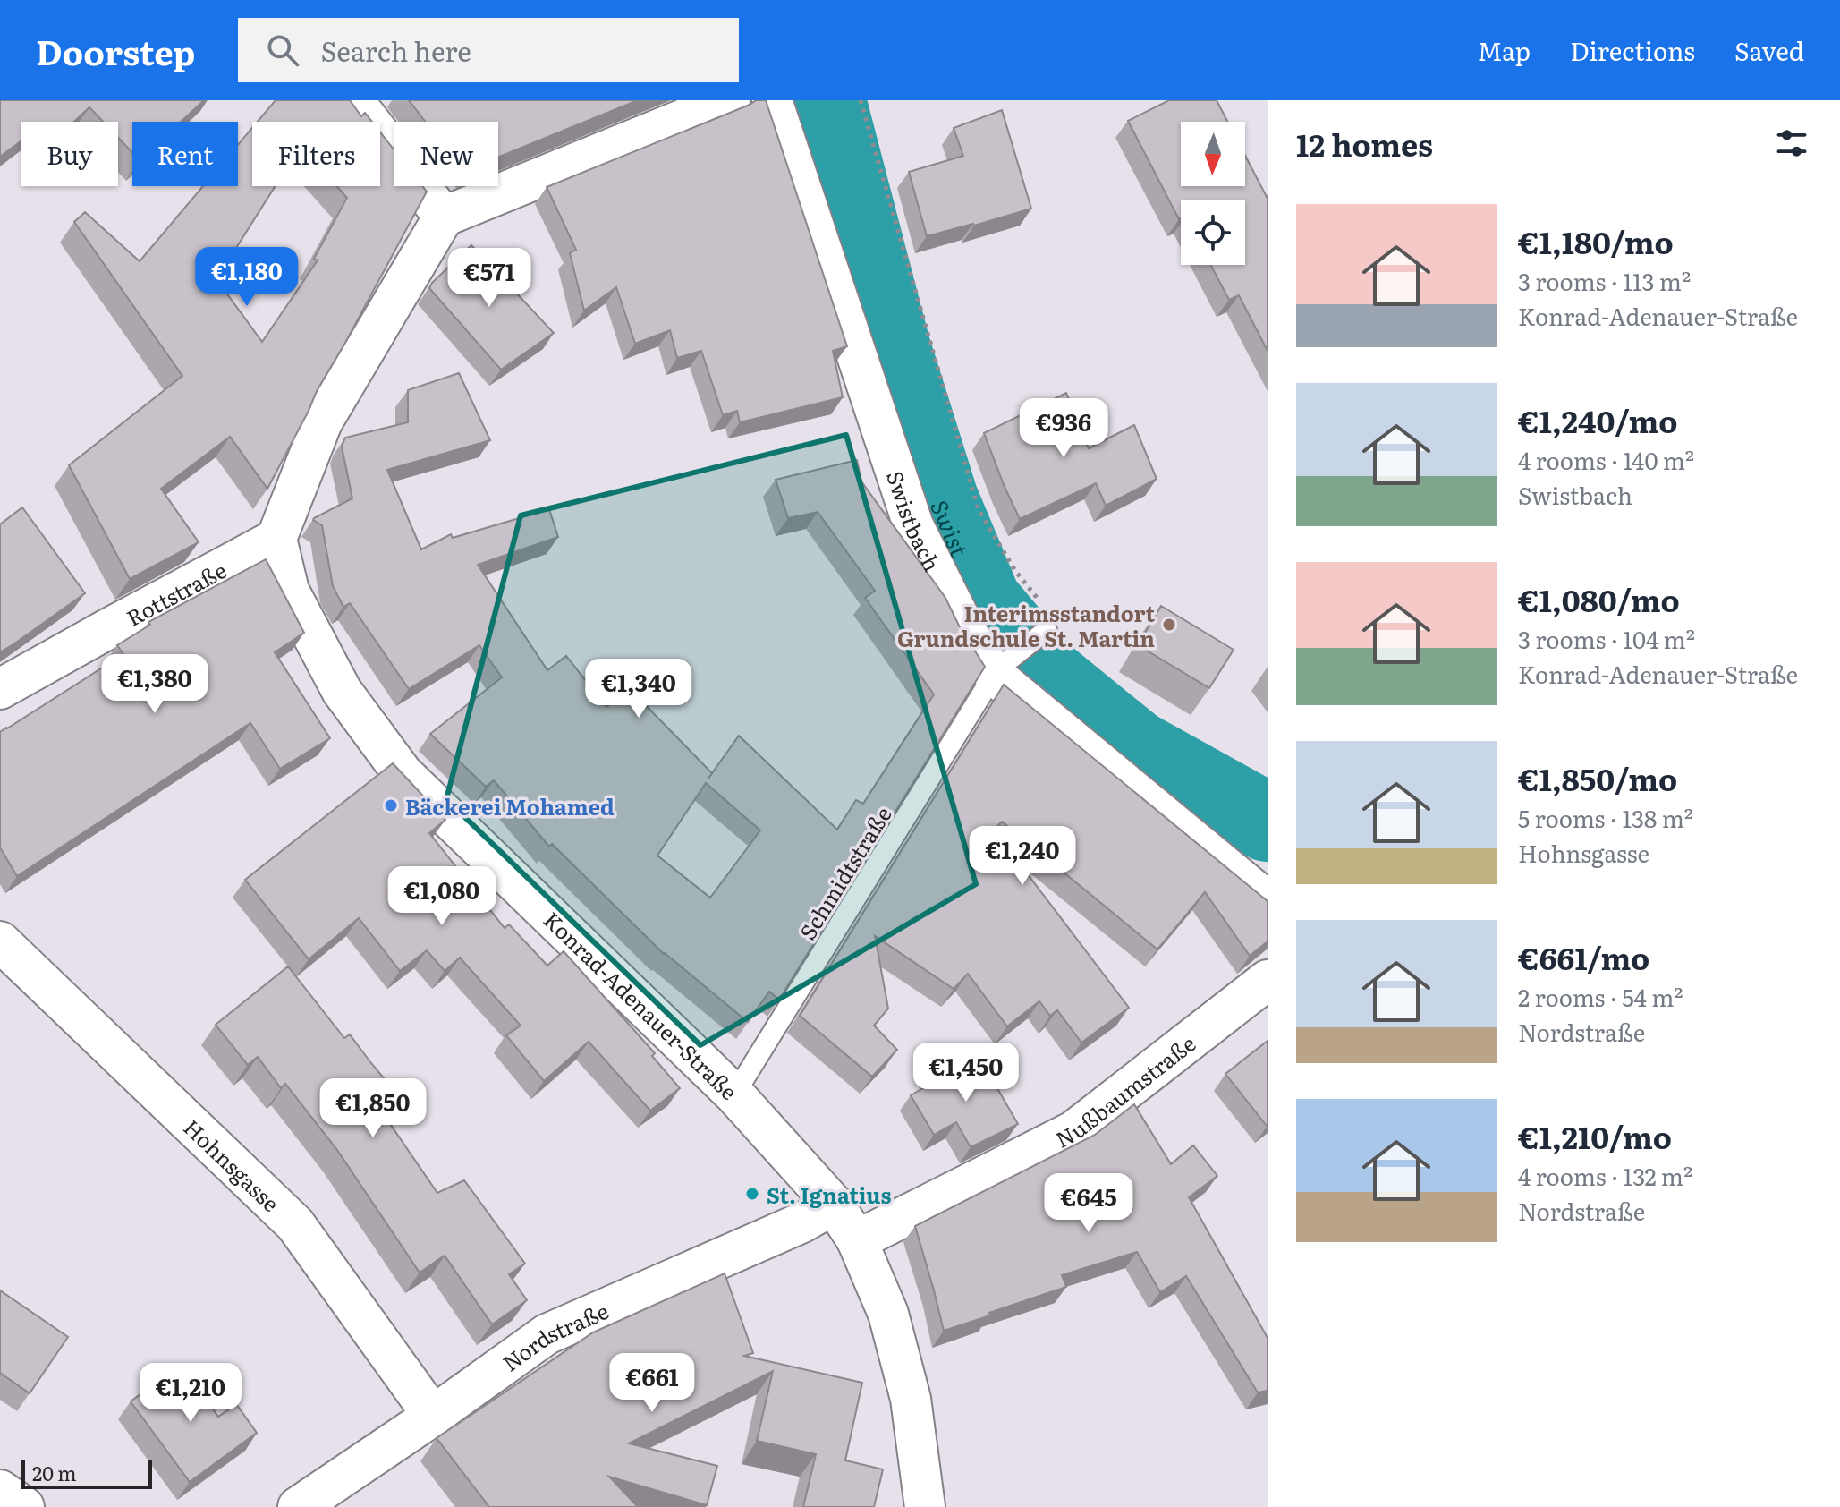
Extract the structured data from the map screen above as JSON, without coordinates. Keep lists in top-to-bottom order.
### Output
{
  "streets": {
    "street": [
      "Swistbach",
      "Rottstraße",
      "Konrad-Adenauer-Straße",
      "Nußbaumstraße",
      "Hohnsgasse",
      "Nordstraße"
    ],
    "lane": ["Schmidtstraße"]
  },
  "crossings": [
    ["Swistbach", "Schmidtstraße"],
    ["Rottstraße", "Konrad-Adenauer-Straße"],
    ["Schmidtstraße", "Konrad-Adenauer-Straße"],
    ["Konrad-Adenauer-Straße", "Nußbaumstraße"],
    ["Konrad-Adenauer-Straße", "Nordstraße"],
    ["Hohnsgasse", "Nordstraße"]
  ],
  "water": ["Swist"],
  "places": ["Interimsstandort Grundschule St. Martin", "Bäckerei Mohamed", "St. Ignatius"],
  "scale_bar": "20 m",
  "north": "bottom",
  "page": {
    "header": "Doorstep",
    "search": "Search here",
    "nav": ["Map", "Directions", "Saved"],
    "heading": "12 homes",
    "chip": [
      "Buy",
      "Rent",
      "Filters",
      "New"
    ],
    "list": [
      {
        "name": "€1,180/mo",
        "note": "3 rooms · 113 m² · Konrad-Adenauer-Straße"
      },
      {
        "name": "€1,240/mo",
        "note": "4 rooms · 140 m² · Swistbach"
      },
      {
        "name": "€1,080/mo",
        "note": "3 rooms · 104 m² · Konrad-Adenauer-Straße"
      },
      {
        "name": "€1,850/mo",
        "note": "5 rooms · 138 m² · Hohnsgasse"
      },
      {
        "name": "€661/mo",
        "note": "2 rooms · 54 m² · Nordstraße"
      },
      {
        "name": "€1,210/mo",
        "note": "4 rooms · 132 m² · Nordstraße"
      }
    ],
    "price": [
      "€1,180",
      "€571",
      "€936",
      "€1,380",
      "€1,340",
      "€1,240",
      "€1,080",
      "€1,450",
      "€1,850",
      "€645",
      "€661",
      "€1,210"
    ],
    "scale": "20 m"
  }
}
